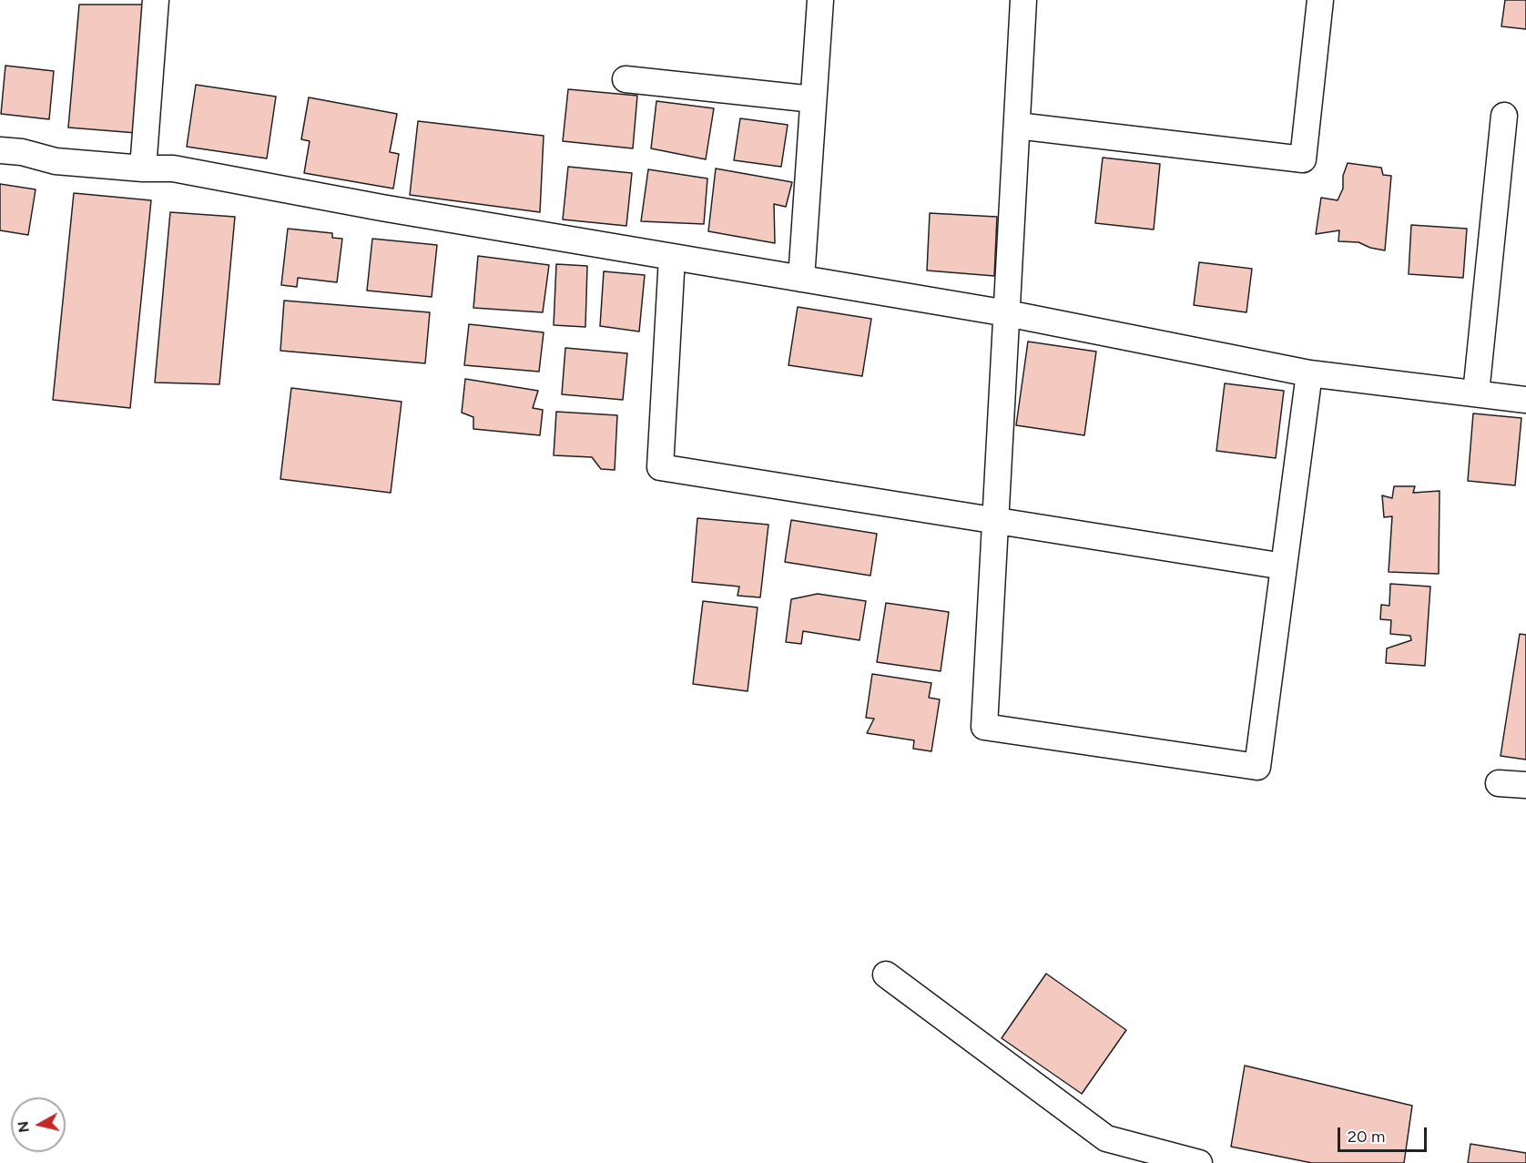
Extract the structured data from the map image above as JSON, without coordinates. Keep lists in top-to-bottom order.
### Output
{
  "scale_bar": "20 m",
  "north": "left"
}
